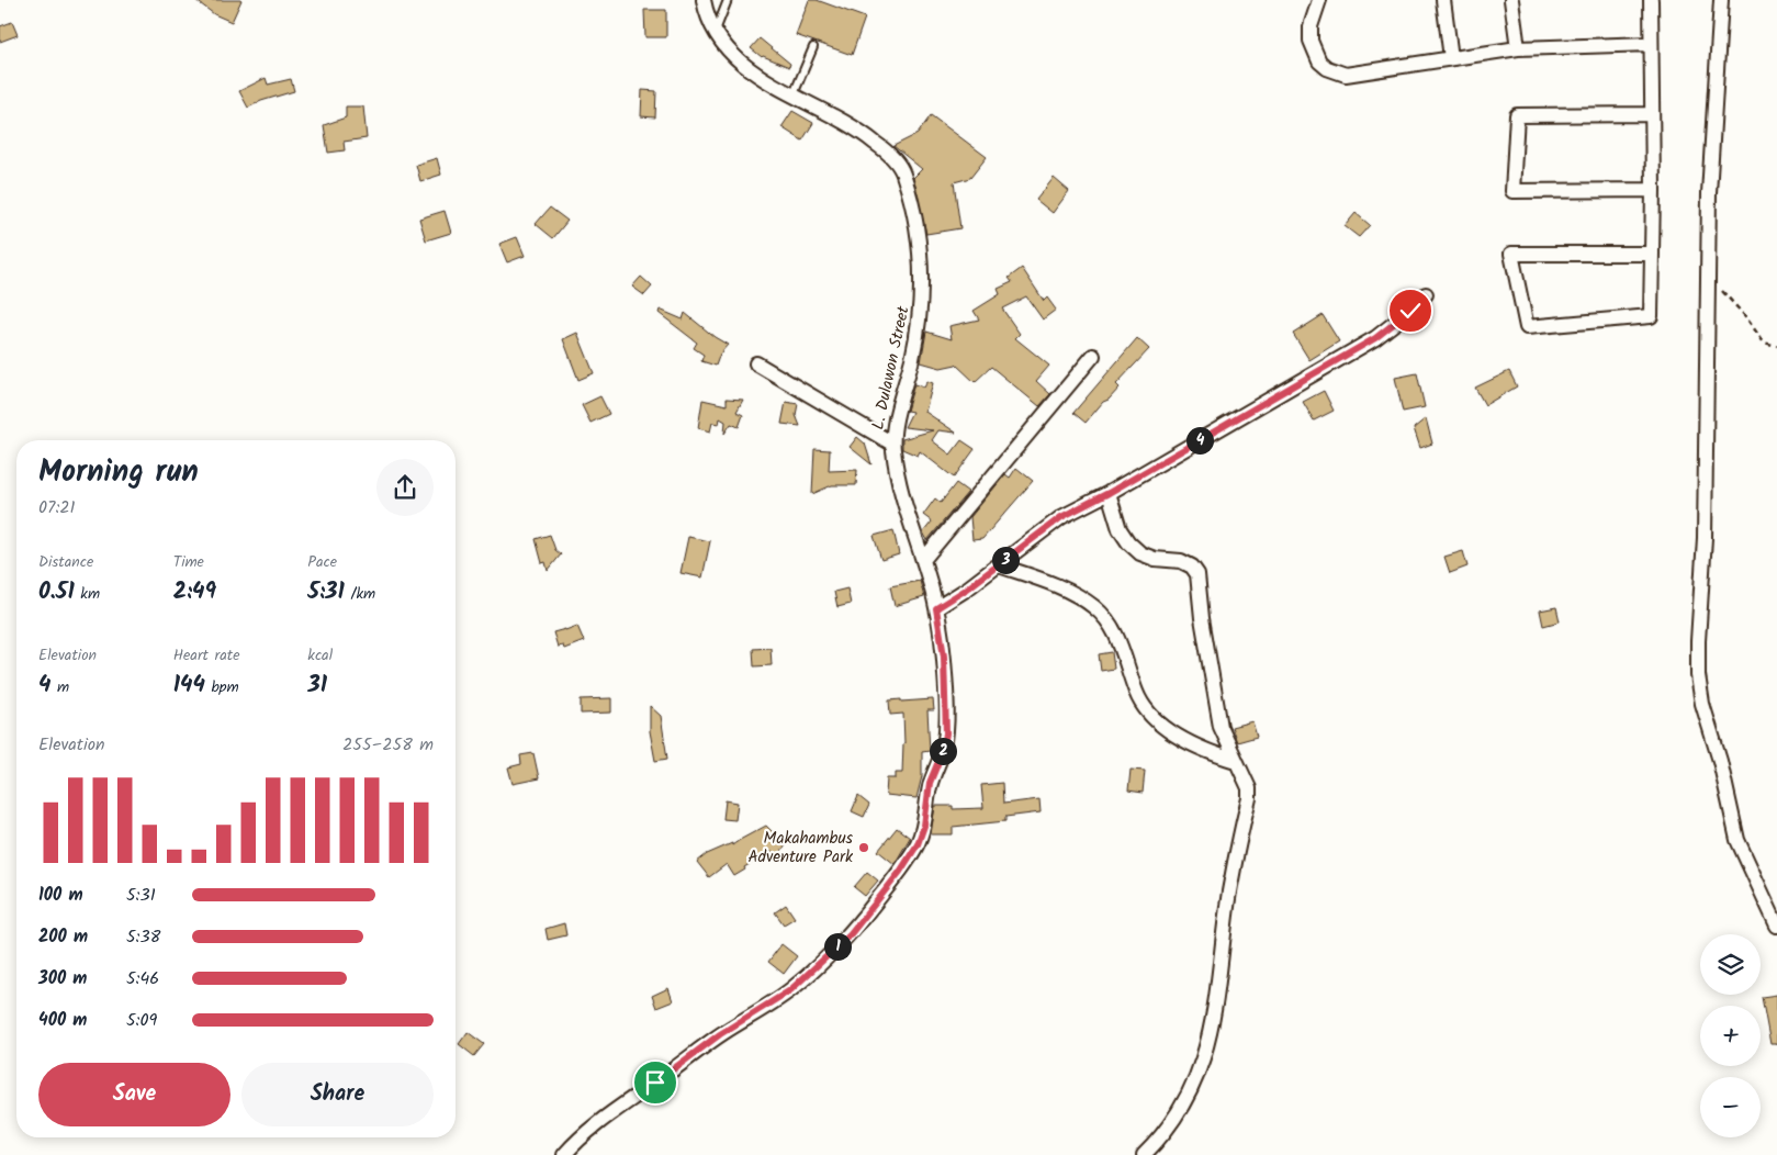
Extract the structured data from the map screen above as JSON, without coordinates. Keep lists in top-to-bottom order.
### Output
{
  "streets": {
    "street": ["L. Dulawon Street"]
  },
  "places": ["Makahambus Adventure Park"],
  "page": {
    "pins": [
      "4",
      "3",
      "2",
      "1"
    ],
    "heading": ["Morning run", "07:21"],
    "stats": [
      ["Distance", "0.51 km"],
      ["Time", "2:49"],
      ["Pace", "5:31 /km"],
      ["Elevation", "4 m"],
      ["Heart rate", "144 bpm"],
      ["kcal", "31"]
    ],
    "chart": ["Elevation", "255–258 m"],
    "list": [
      {
        "name": "100 m",
        "note": "5:31"
      },
      {
        "name": "200 m",
        "note": "5:38"
      },
      {
        "name": "300 m",
        "note": "5:46"
      },
      {
        "name": "400 m",
        "note": "5:09"
      }
    ],
    "map_buttons": ["+", "−"],
    "buttons": ["Save", "Share"]
  }
}
